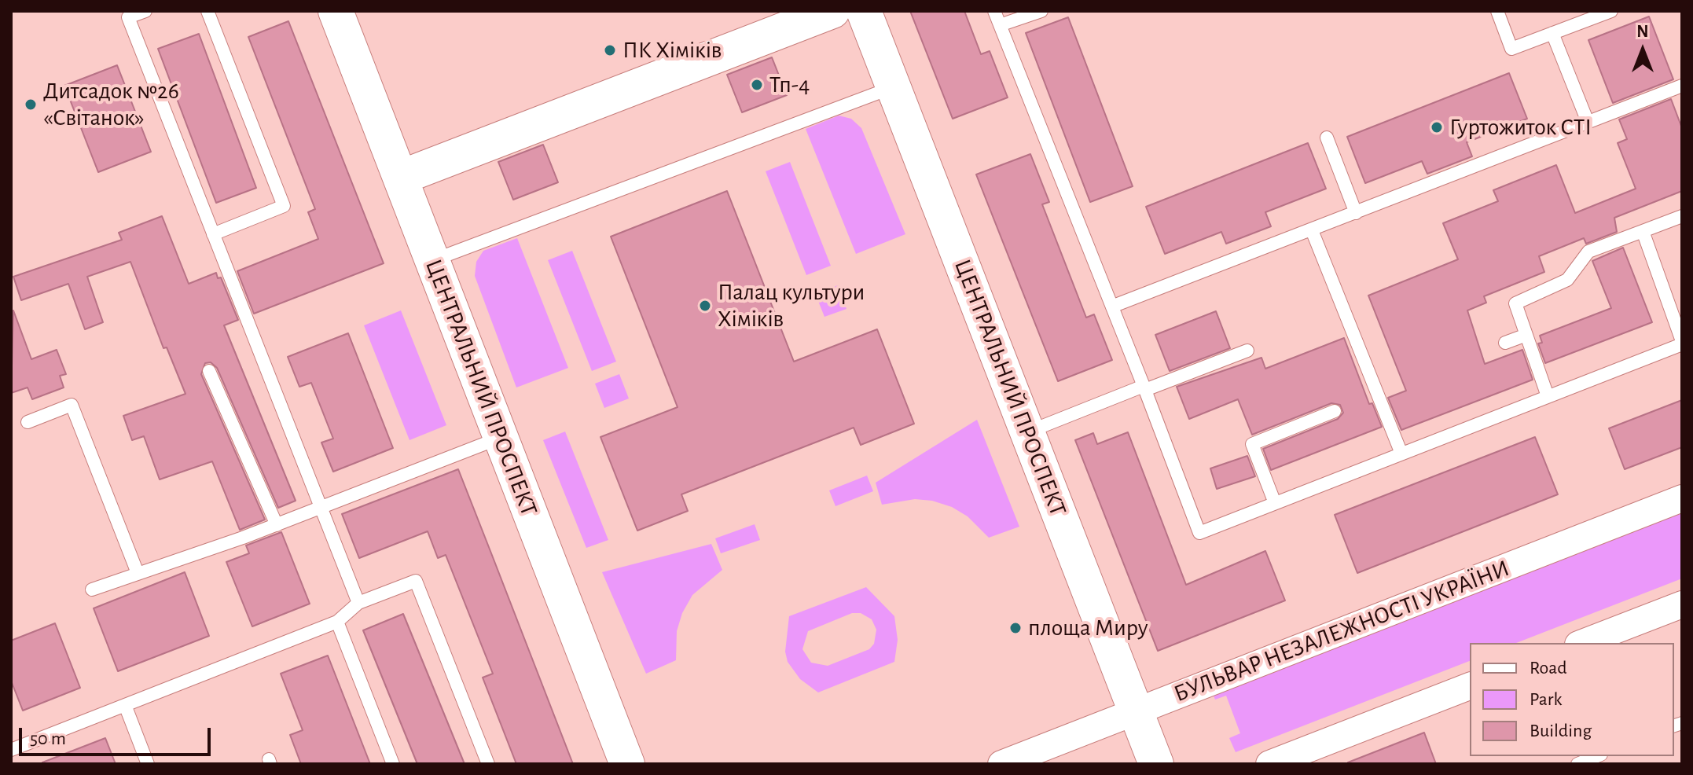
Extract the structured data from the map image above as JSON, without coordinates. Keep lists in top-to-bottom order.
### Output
{
  "streets": {
    "street": ["ЦЕНТРАЛЬНИЙ ПРОСПЕКТ", "БУЛЬВАР НЕЗАЛЕЖНОСТІ УКРАЇНИ"]
  },
  "crossings": [
    ["ЦЕНТРАЛЬНИЙ ПРОСПЕКТ", "БУЛЬВАР НЕЗАЛЕЖНОСТІ УКРАЇНИ"]
  ],
  "places": [
    "ПК Хіміків",
    "Тп-4",
    "Дитсадок №26 «Світанок»",
    "Гуртожиток СТІ",
    "Палац культури Хіміків",
    "площа Миру"
  ],
  "legend": ["Road", "Park", "Building"],
  "scale_bar": "50 m",
  "north": "top"
}
